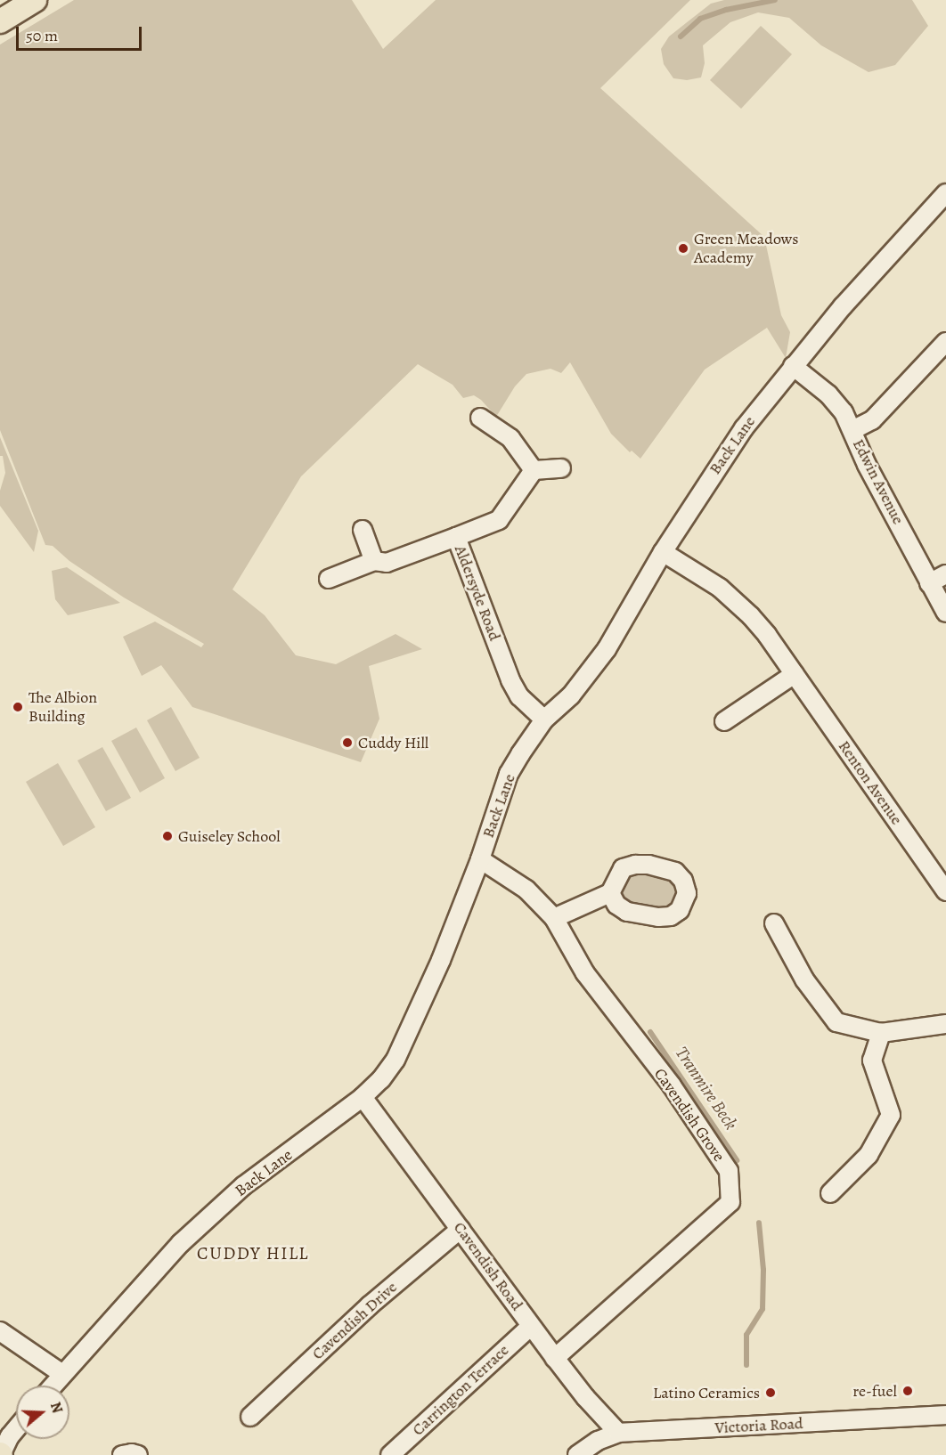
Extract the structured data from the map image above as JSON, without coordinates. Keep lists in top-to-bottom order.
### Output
{
  "streets": {
    "street": [
      "Back Lane",
      "Edwin Avenue",
      "Aldersyde Road",
      "Renton Avenue",
      "Cavendish Grove",
      "Cavendish Road",
      "Cavendish Drive",
      "Carrington Terrace",
      "Victoria Road"
    ]
  },
  "crossings": [
    ["Back Lane", "Edwin Avenue"],
    ["Back Lane", "Aldersyde Road"],
    ["Back Lane", "Renton Avenue"],
    ["Back Lane", "Cavendish Grove"],
    ["Back Lane", "Cavendish Road"],
    ["Cavendish Grove", "Cavendish Road"],
    ["Cavendish Road", "Cavendish Drive"],
    ["Cavendish Road", "Carrington Terrace"],
    ["Cavendish Road", "Victoria Road"]
  ],
  "districts": ["CUDDY HILL"],
  "water": ["Tranmire Beck"],
  "places": [
    "Green Meadows Academy",
    "The Albion Building",
    "Cuddy Hill",
    "Guiseley School",
    "re-fuel",
    "Latino Ceramics"
  ],
  "scale_bar": "50 m",
  "north": "right"
}
